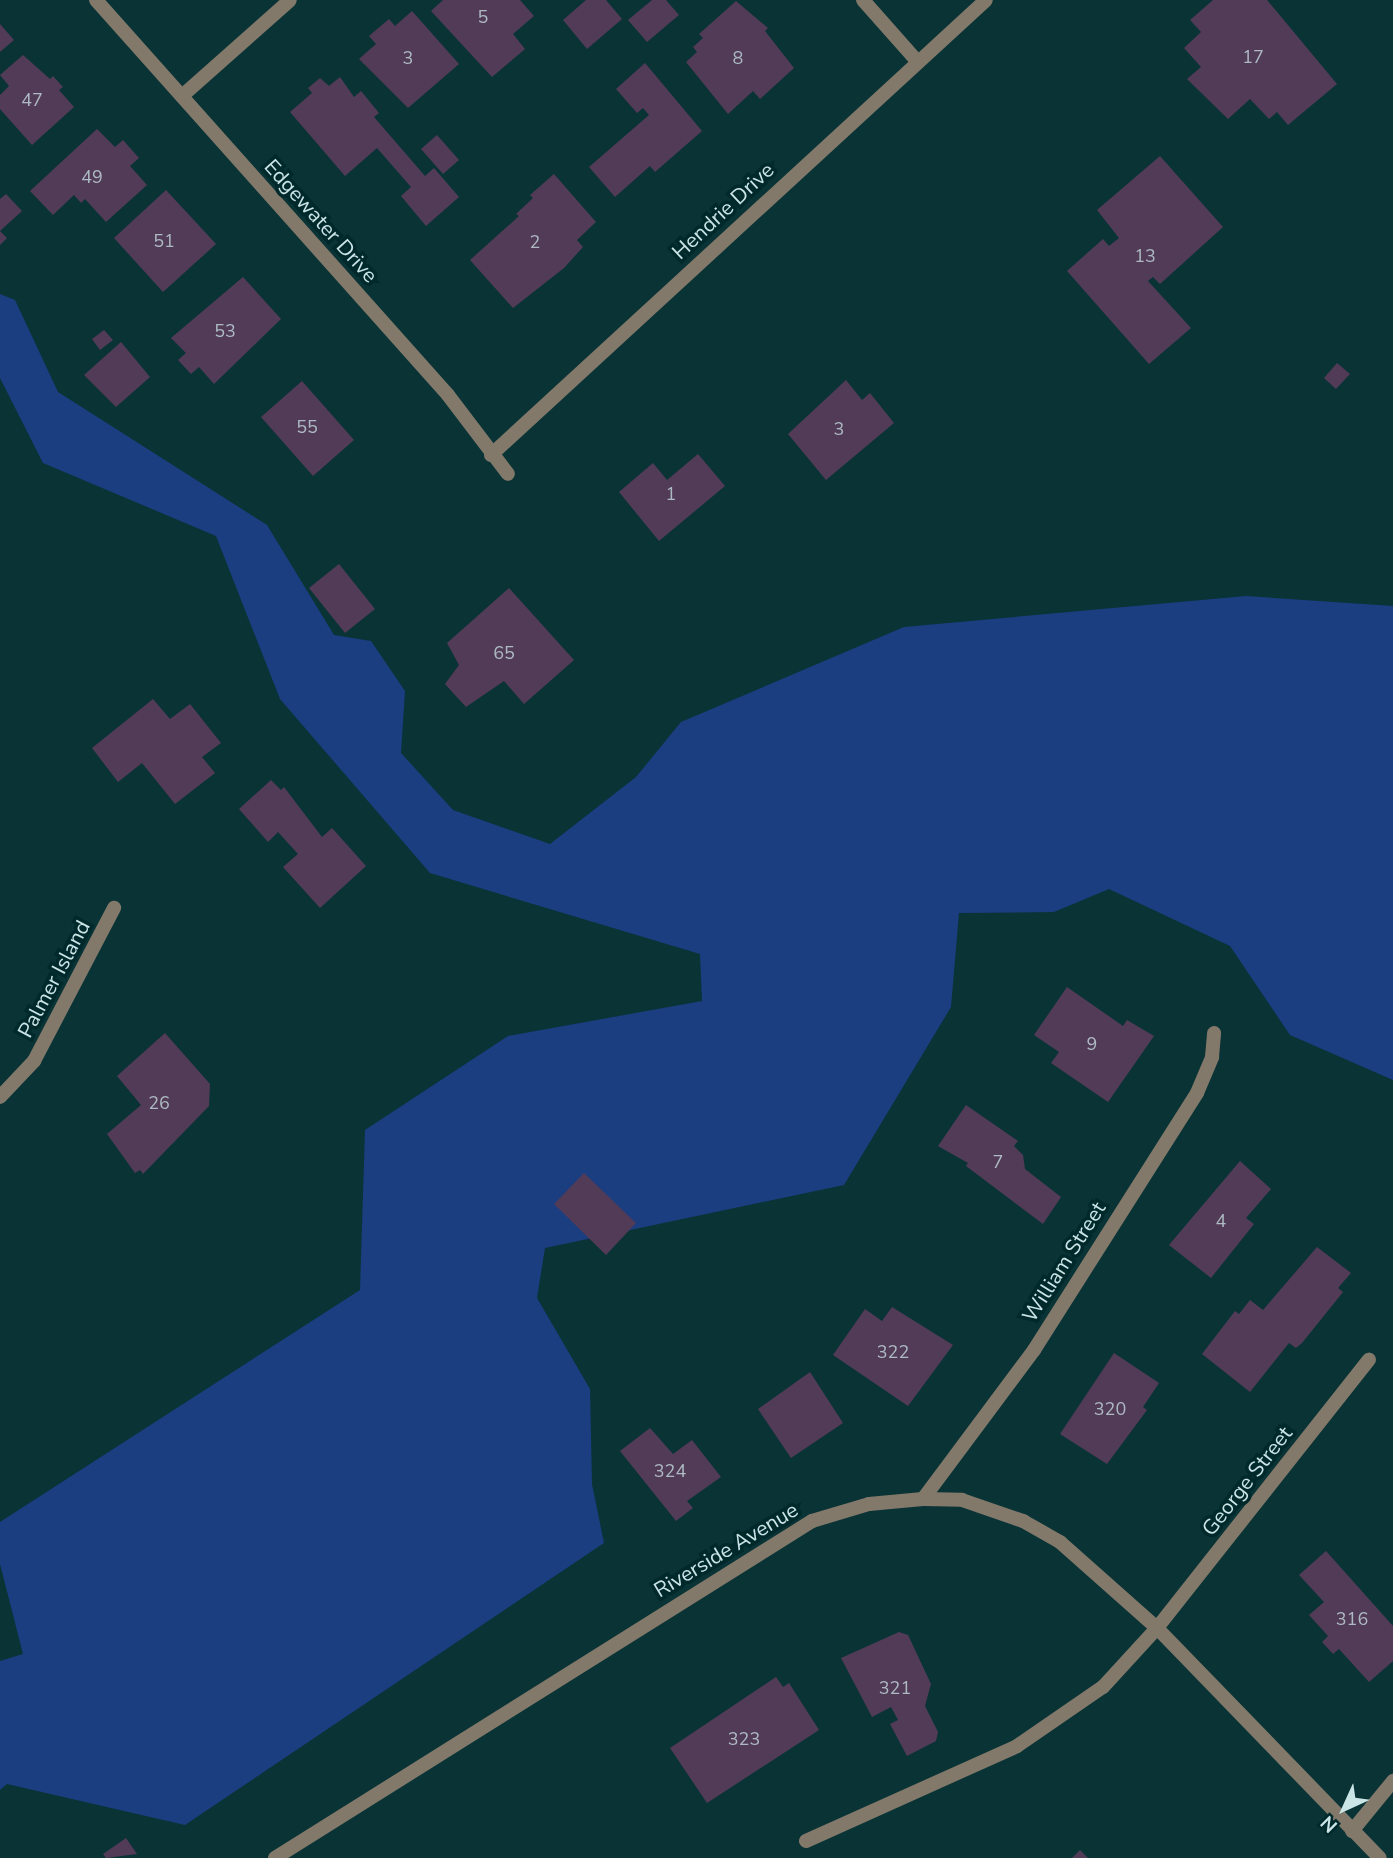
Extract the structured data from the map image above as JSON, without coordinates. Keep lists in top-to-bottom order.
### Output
{
  "streets": {
    "street": [
      "Hendrie Drive",
      "Edgewater Drive",
      "Palmer Island",
      "William Street",
      "George Street",
      "Riverside Avenue"
    ]
  },
  "crossings": [
    ["Hendrie Drive", "Edgewater Drive"],
    ["William Street", "Riverside Avenue"],
    ["George Street", "Riverside Avenue"]
  ],
  "house_numbers": [
    "5",
    "17",
    "3",
    "8",
    "47",
    "49",
    "51",
    "2",
    "13",
    "53",
    "55",
    "3",
    "1",
    "65",
    "9",
    "26",
    "7",
    "4",
    "322",
    "320",
    "324",
    "316",
    "321",
    "323"
  ],
  "north": "bottom left"
}
